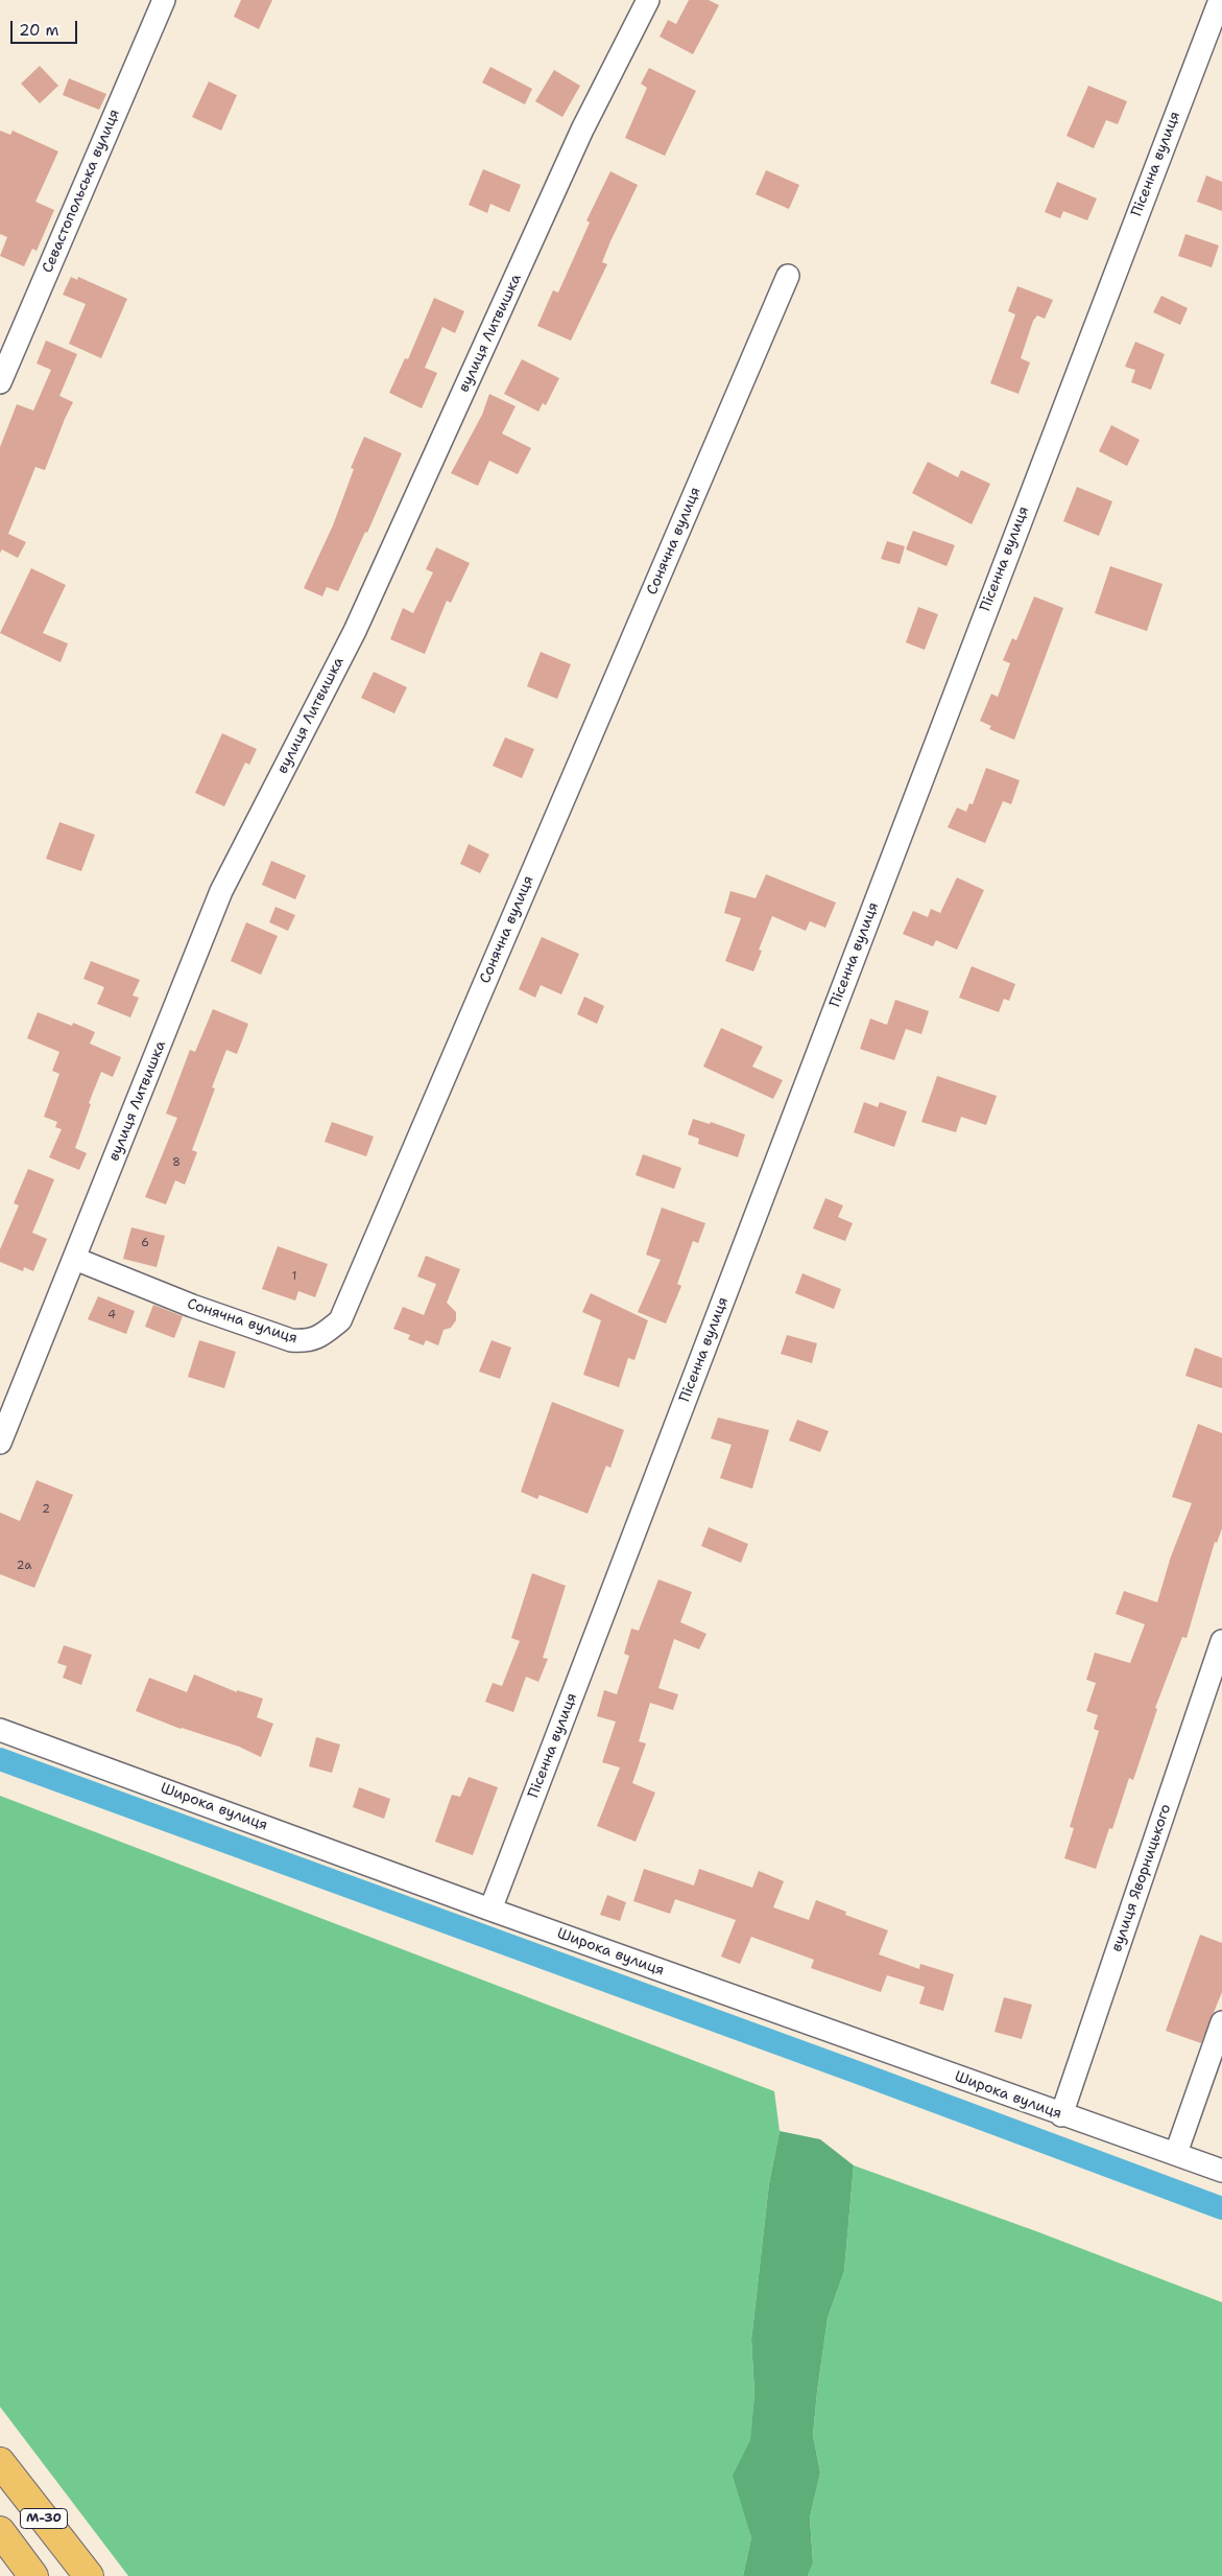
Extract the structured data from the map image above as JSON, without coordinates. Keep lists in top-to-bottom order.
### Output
{
  "streets": {
    "highway": ["М-30"],
    "street": [
      "Пісенна вулиця",
      "Севастопольська вулиця",
      "вулиця Литвишка",
      "Сонячна вулиця",
      "Широка вулиця",
      "вулиця Яворницького"
    ]
  },
  "crossings": [
    ["Пісенна вулиця", "Широка вулиця"],
    ["вулиця Литвишка", "Сонячна вулиця"],
    ["Широка вулиця", "вулиця Яворницького"]
  ],
  "house_numbers": [
    "8",
    "6",
    "1",
    "4",
    "2",
    "2а"
  ],
  "scale_bar": "20 m"
}
